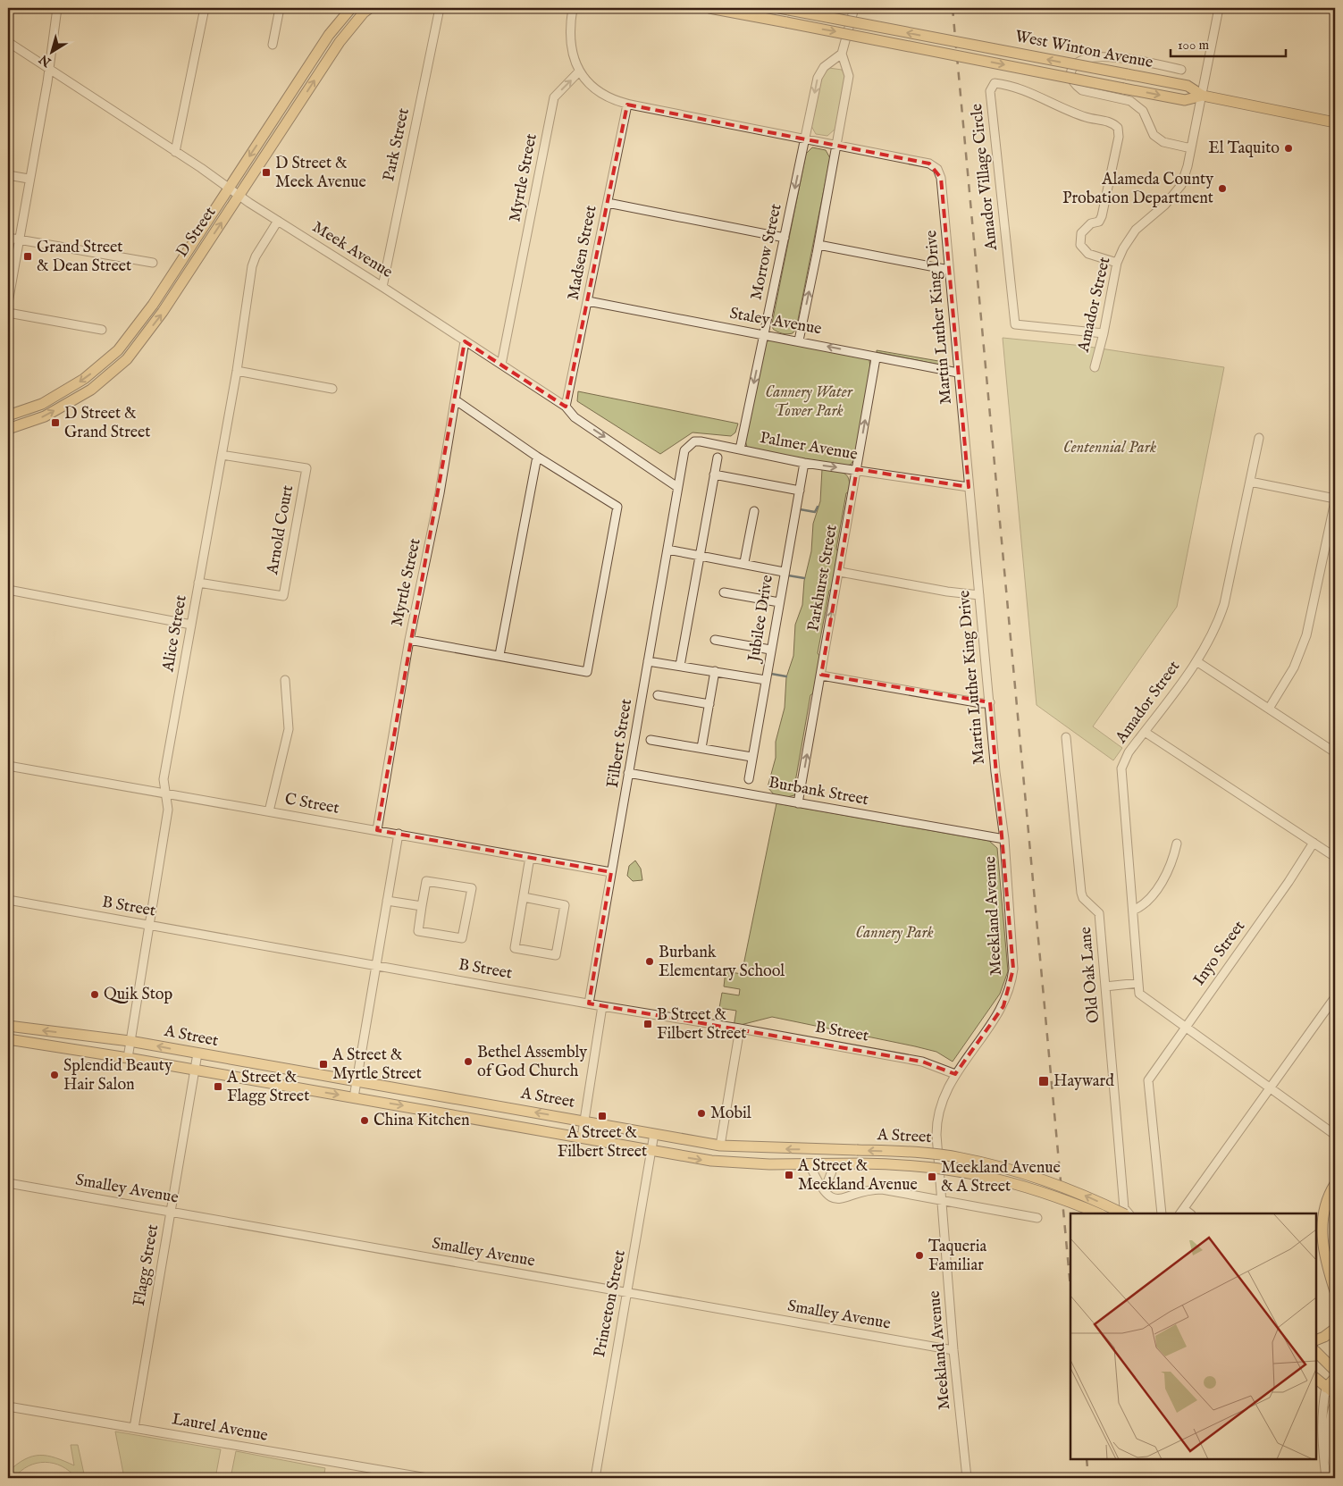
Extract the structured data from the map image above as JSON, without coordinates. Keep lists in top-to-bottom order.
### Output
{
  "streets": {
    "main road": ["West Winton Avenue", "D Street", "A Street"],
    "street": [
      "Park Street",
      "Amador Village Circle",
      "Myrtle Street",
      "Meek Avenue",
      "Morrow Street",
      "Madsen Street",
      "Amador Street",
      "Martin Luther King Drive",
      "Staley Avenue",
      "Palmer Avenue",
      "Arnold Court",
      "Parkhurst Street",
      "Jubilee Drive",
      "Alice Street",
      "Filbert Street",
      "Burbank Street",
      "C Street",
      "B Street",
      "Meekland Avenue",
      "Inyo Street",
      "Old Oak Lane",
      "Smalley Avenue",
      "Flagg Street",
      "Princeton Street",
      "Laurel Avenue"
    ]
  },
  "crossings": [
    ["West Winton Avenue", "Amador Street"],
    ["Park Street", "Meek Avenue"],
    ["Amador Village Circle", "Amador Street"],
    ["Myrtle Street", "Meek Avenue"],
    ["Myrtle Street", "Martin Luther King Drive"],
    ["Myrtle Street", "C Street"],
    ["D Street", "Meek Avenue"],
    ["Meek Avenue", "Madsen Street"],
    ["Meek Avenue", "Palmer Avenue"],
    ["Meek Avenue", "Alice Street"],
    ["Meek Avenue", "Filbert Street"],
    ["Morrow Street", "Martin Luther King Drive"],
    ["Morrow Street", "Staley Avenue"],
    ["Morrow Street", "Palmer Avenue"],
    ["Madsen Street", "Martin Luther King Drive"],
    ["Madsen Street", "Staley Avenue"],
    ["Amador Street", "Inyo Street"],
    ["Martin Luther King Drive", "Staley Avenue"],
    ["Martin Luther King Drive", "Palmer Avenue"],
    ["Martin Luther King Drive", "Burbank Street"],
    ["Martin Luther King Drive", "Meekland Avenue"],
    ["Staley Avenue", "Parkhurst Street"],
    ["Palmer Avenue", "Parkhurst Street"],
    ["Palmer Avenue", "Jubilee Drive"],
    ["Palmer Avenue", "Filbert Street"],
    ["Arnold Court", "Alice Street"],
    ["Parkhurst Street", "Burbank Street"],
    ["Alice Street", "C Street"],
    ["Alice Street", "B Street"],
    ["Alice Street", "A Street"],
    ["Filbert Street", "Burbank Street"],
    ["Filbert Street", "C Street"],
    ["Filbert Street", "B Street"],
    ["Burbank Street", "Meekland Avenue"],
    ["B Street", "Meekland Avenue"],
    ["Meekland Avenue", "Smalley Avenue"],
    ["A Street", "Flagg Street"],
    ["A Street", "Princeton Street"],
    ["Smalley Avenue", "Flagg Street"],
    ["Smalley Avenue", "Princeton Street"],
    ["Flagg Street", "Laurel Avenue"]
  ],
  "one_way": ["Myrtle Street", "Parkhurst Street"],
  "parks": ["Cannery Water Tower Park", "Centennial Park", "Cannery Park"],
  "places": {
    "other": [
      "El Taquito",
      "Alameda County Probation Department",
      "Burbank Elementary School",
      "Quik Stop",
      "Bethel Assembly of God Church",
      "Splendid Beauty Hair Salon",
      "Mobil",
      "China Kitchen",
      "Taqueria Familiar"
    ],
    "transit": [
      "D Street & Meek Avenue",
      "Grand Street & Dean Street",
      "D Street & Grand Street",
      "B Street & Filbert Street",
      "A Street & Myrtle Street",
      "Hayward",
      "A Street & Flagg Street",
      "A Street & Filbert Street",
      "A Street & Meekland Avenue",
      "Meekland Avenue & A Street"
    ]
  },
  "scale_bar": "100 m",
  "north": "bottom left"
}
